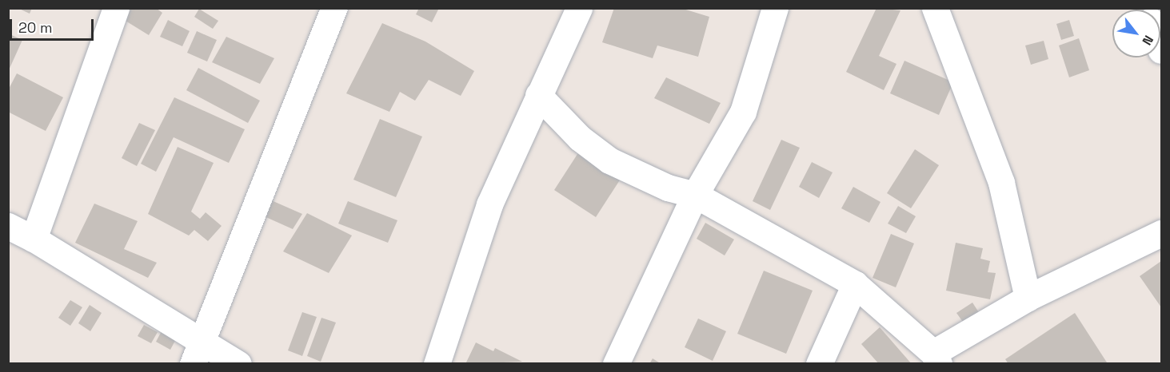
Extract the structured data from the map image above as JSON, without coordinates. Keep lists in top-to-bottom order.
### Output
{
  "scale_bar": "20 m",
  "north": "bottom right"
}
